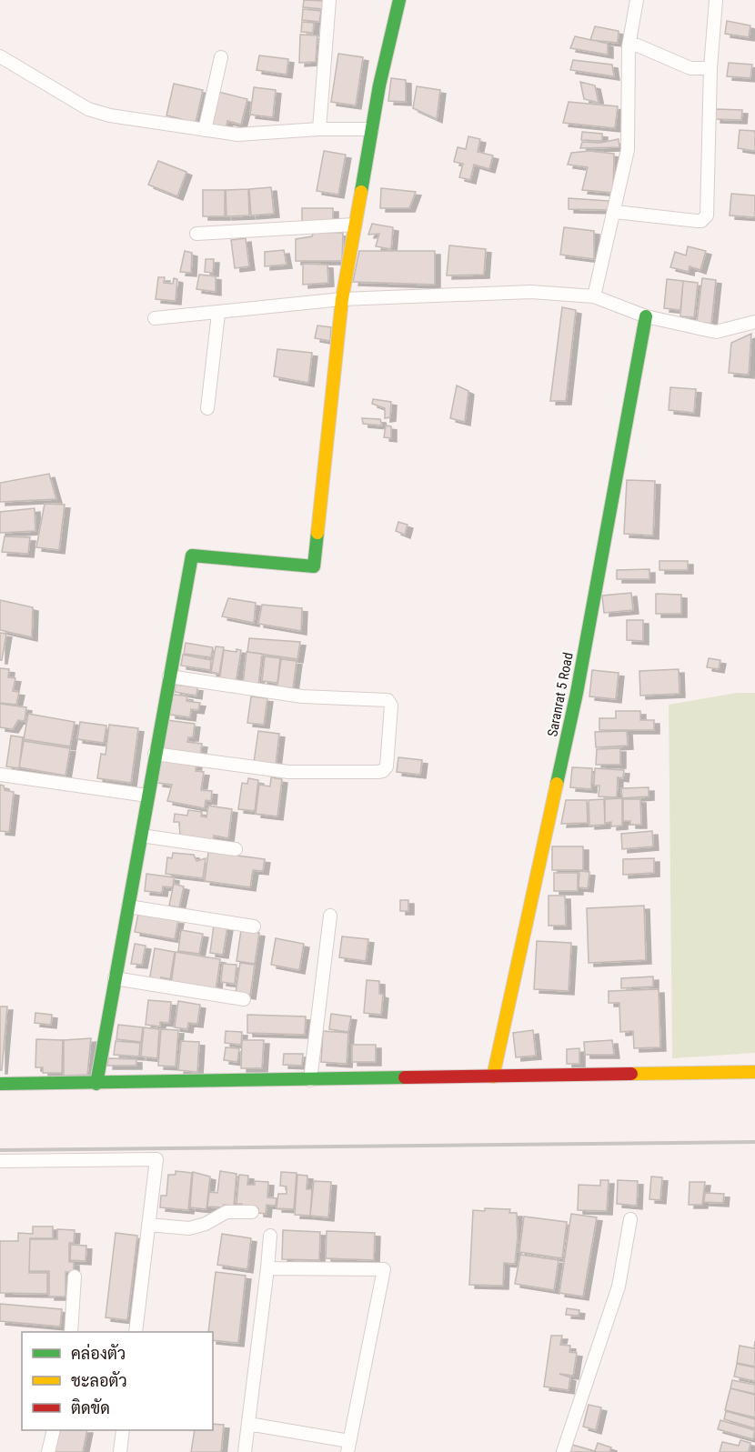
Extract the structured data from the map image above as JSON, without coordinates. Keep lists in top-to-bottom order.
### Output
{
  "streets": {
    "street": ["Saranrat 5 Road"]
  },
  "legend": ["คล่องตัว", "ชะลอตัว", "ติดขัด"]
}
